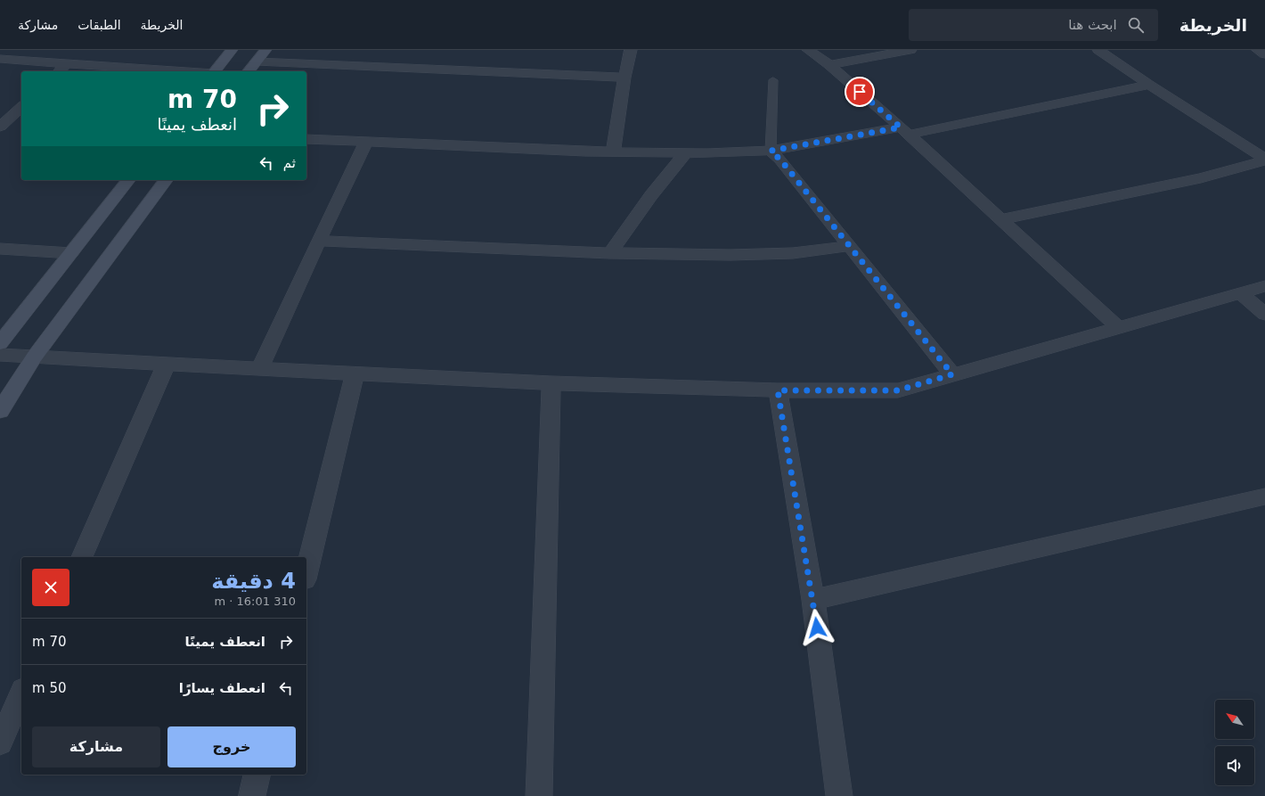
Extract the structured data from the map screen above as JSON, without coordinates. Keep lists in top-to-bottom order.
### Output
{
  "north": "top left",
  "page": {
    "header": "الخريطة",
    "search": "ابحث هنا",
    "nav": ["الخريطة", "الطبقات", "مشاركة"],
    "turn": ["70 m", "انعطف يمينًا"],
    "then": "ثم",
    "heading": ["4 دقيقة", "310 m · 16:01"],
    "list": [
      {
        "name": "انعطف يمينًا",
        "value": "70 m"
      },
      {
        "name": "انعطف يسارًا",
        "value": "50 m"
      }
    ],
    "buttons": ["خروج", "مشاركة"]
  }
}
